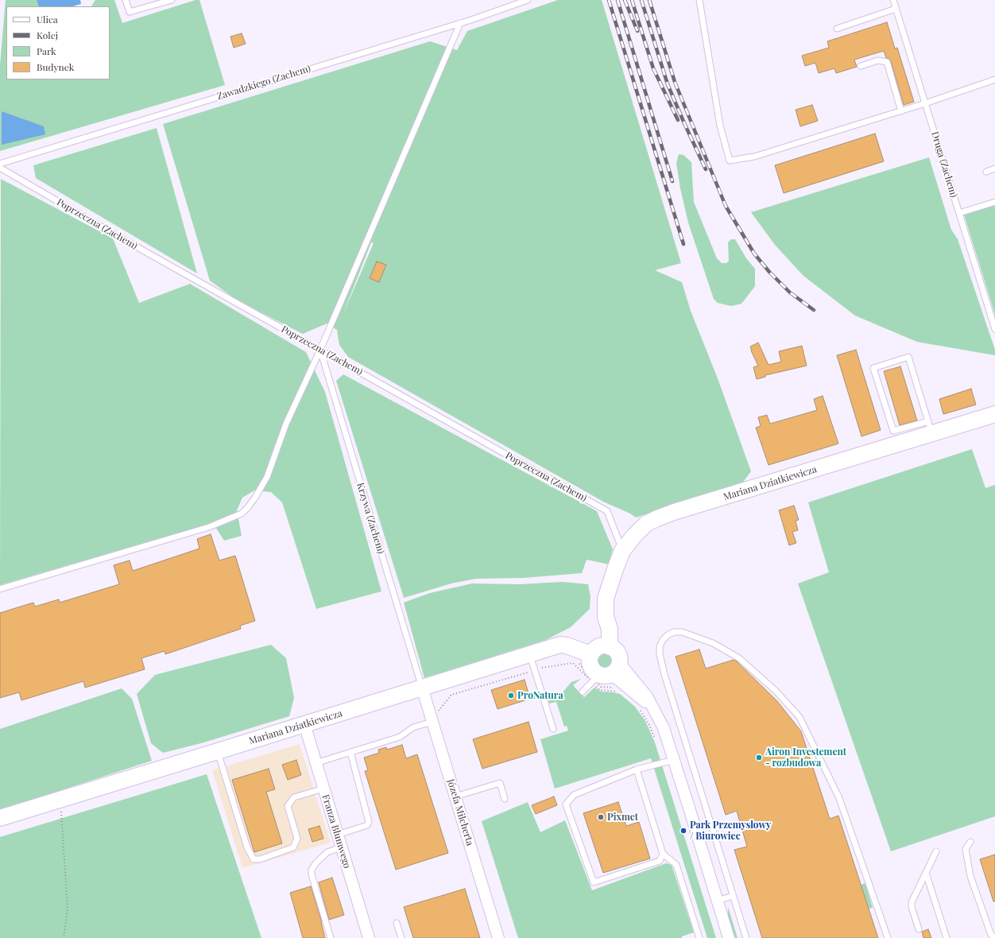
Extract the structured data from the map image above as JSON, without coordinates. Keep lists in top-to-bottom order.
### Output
{
  "streets": {
    "street": ["Mariana Dziatkiewicza", "Józefa Milcherta", "Franza Blumwego"],
    "lane": [
      "Zawadzkiego (Zachem)",
      "Druga (Zachem)",
      "Poprzeczna (Zachem)",
      "Krzywa (Zachem)"
    ]
  },
  "crossings": [
    ["Poprzeczna (Zachem)", "Mariana Dziatkiewicza"],
    ["Poprzeczna (Zachem)", "Krzywa (Zachem)"],
    ["Mariana Dziatkiewicza", "Krzywa (Zachem)"],
    ["Mariana Dziatkiewicza", "Józefa Milcherta"],
    ["Mariana Dziatkiewicza", "Franza Blumwego"],
    ["Krzywa (Zachem)", "Józefa Milcherta"]
  ],
  "places": [
    "ProNatura",
    "Airon Investement - rozbudowa",
    "Pixmet",
    "Park Przemysłowy / Biurowiec"
  ],
  "legend": [
    "Ulica",
    "Kolej",
    "Park",
    "Budynek"
  ]
}
